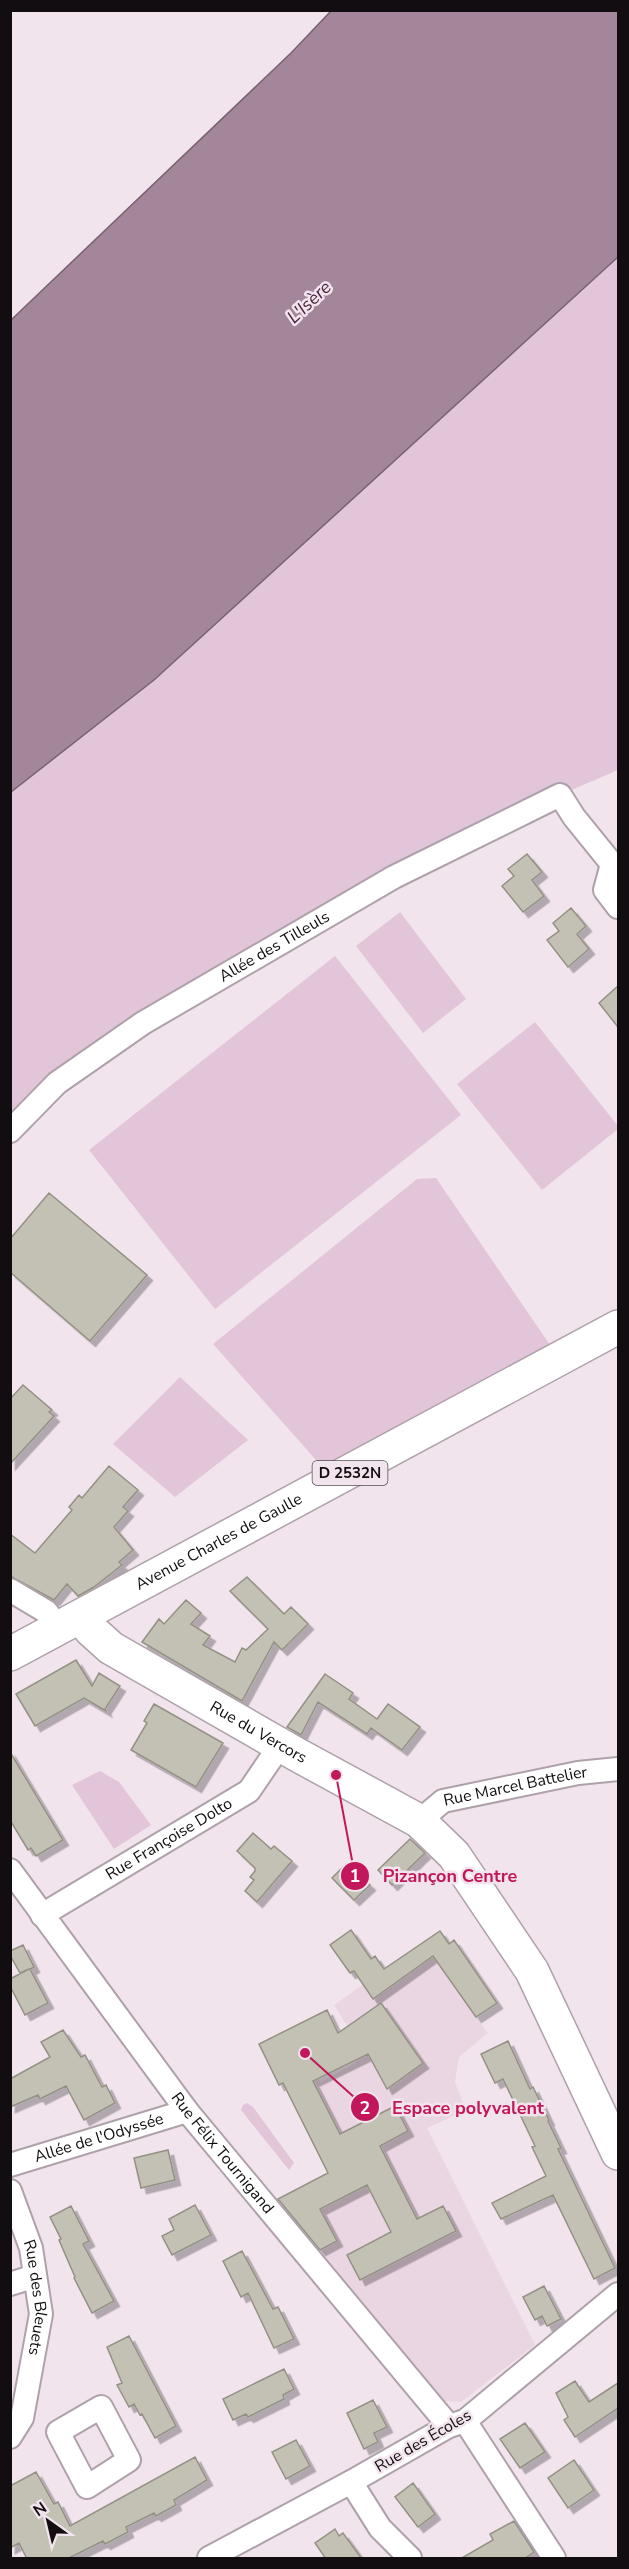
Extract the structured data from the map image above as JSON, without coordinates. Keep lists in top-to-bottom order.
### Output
{
  "streets": {
    "street": [
      "Allée des Tilleuls",
      "D 2532N",
      "Avenue Charles de Gaulle",
      "Rue du Vercors",
      "Rue Marcel Battelier",
      "Rue Françoise Dolto",
      "Allée de l'Odyssée",
      "Rue Félix Tournigand",
      "Rue des Bleuets",
      "Rue des Écoles"
    ]
  },
  "crossings": [
    ["Avenue Charles de Gaulle", "Rue du Vercors"],
    ["Rue du Vercors", "Rue Marcel Battelier"],
    ["Rue du Vercors", "Rue Françoise Dolto"],
    ["Rue Françoise Dolto", "Rue Félix Tournigand"],
    ["Allée de l'Odyssée", "Rue Félix Tournigand"],
    ["Rue Félix Tournigand", "Rue des Écoles"]
  ],
  "water": ["L'Isère"],
  "places": ["Pizançon Centre", "Espace polyvalent"],
  "north": "top left"
}
